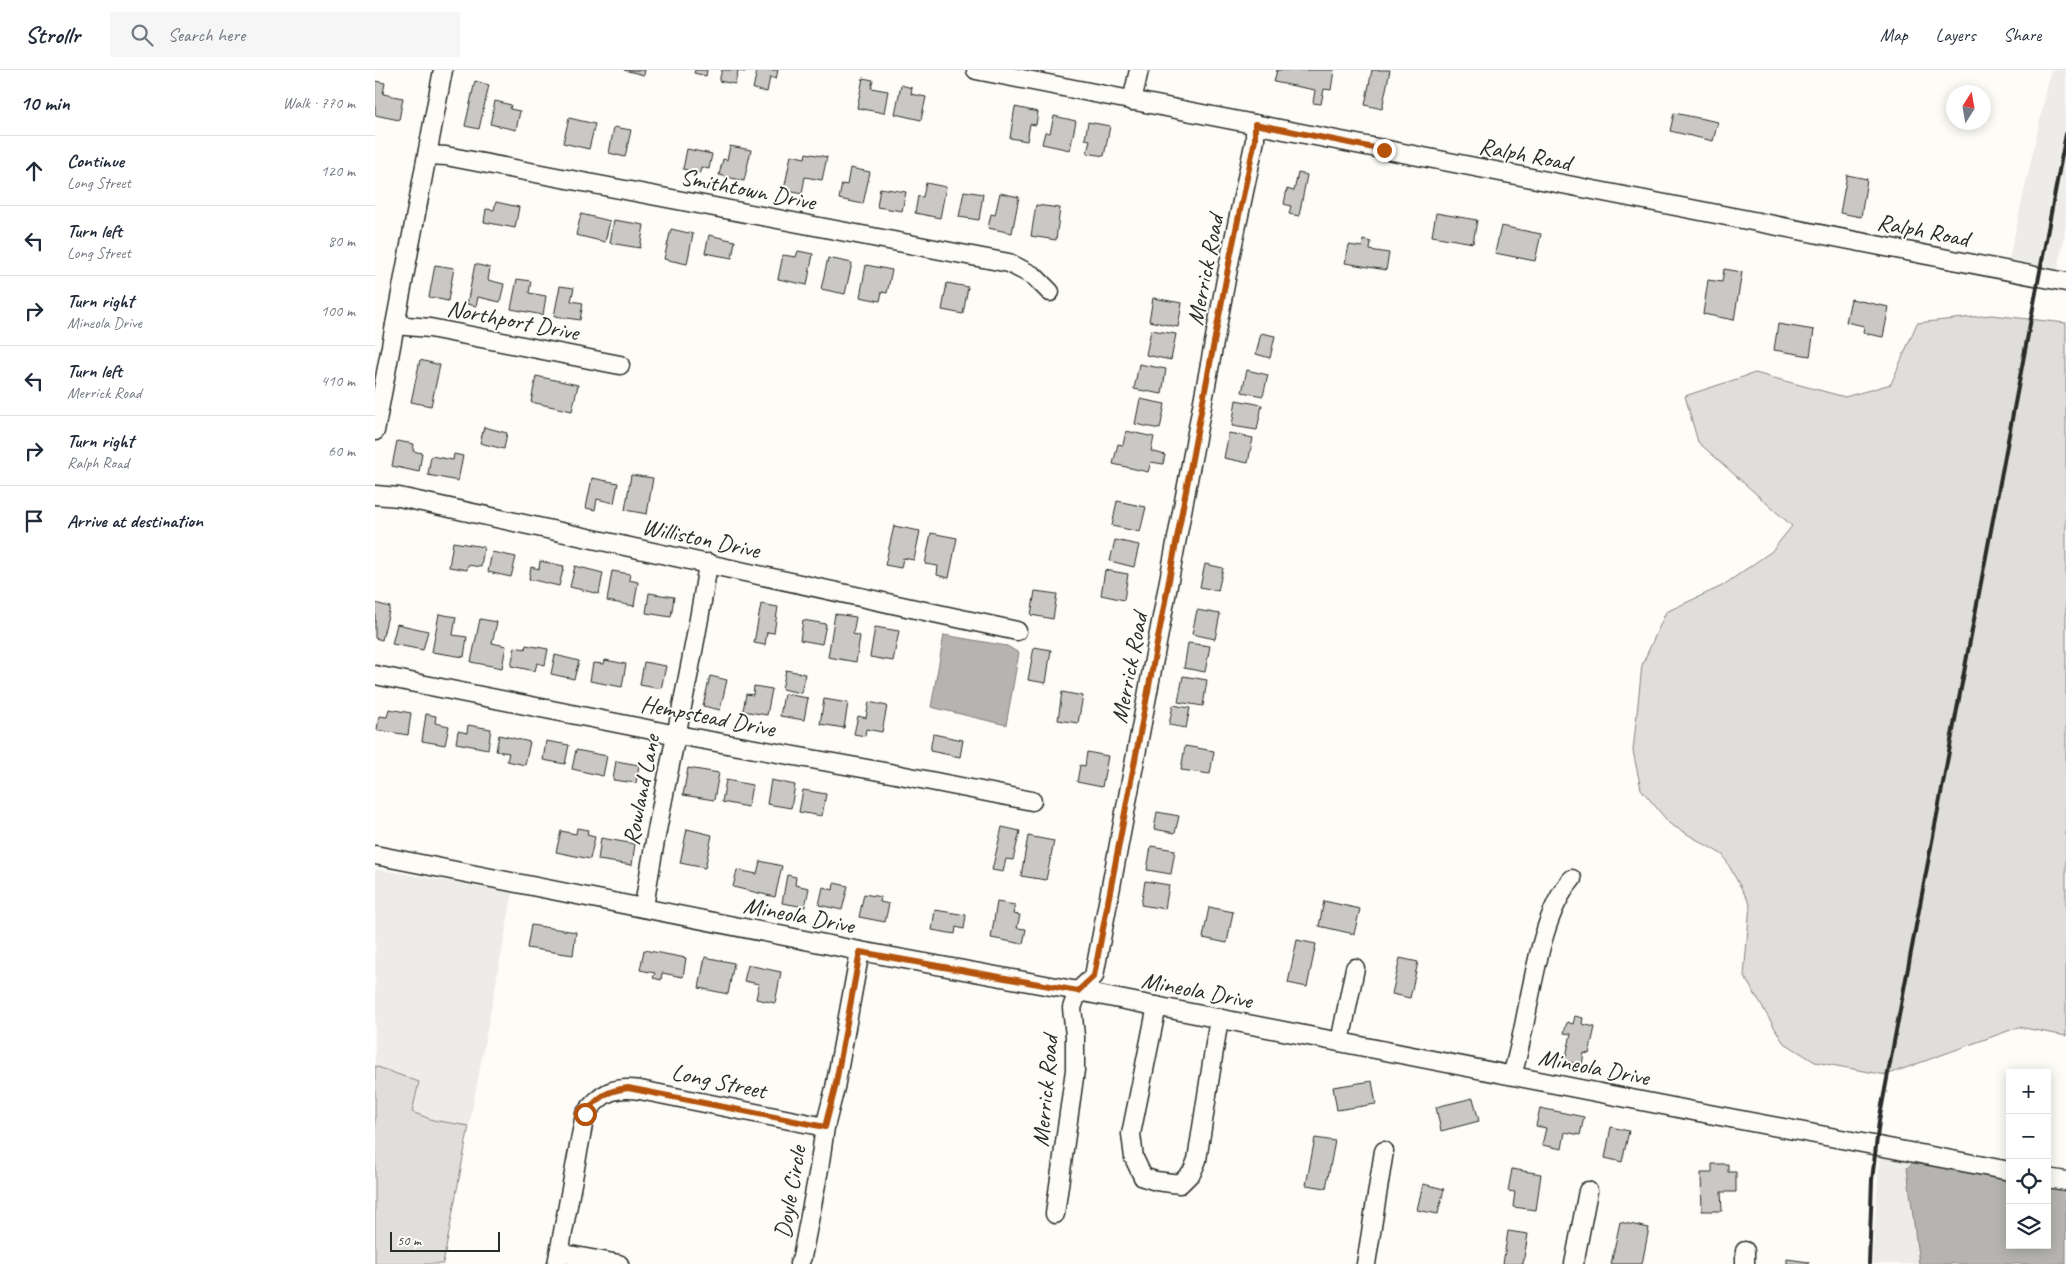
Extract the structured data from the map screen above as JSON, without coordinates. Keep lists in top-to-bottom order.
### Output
{
  "streets": {
    "street": [
      "Ralph Road",
      "Smithtown Drive",
      "Merrick Road",
      "Northport Drive",
      "Williston Drive",
      "Hempstead Drive",
      "Rowland Lane",
      "Mineola Drive",
      "Long Street",
      "Doyle Circle"
    ]
  },
  "crossings": [
    ["Ralph Road", "Merrick Road"],
    ["Merrick Road", "Mineola Drive"],
    ["Williston Drive", "Rowland Lane"],
    ["Hempstead Drive", "Rowland Lane"],
    ["Rowland Lane", "Mineola Drive"],
    ["Long Street", "Doyle Circle"]
  ],
  "scale_bar": "50 m",
  "north": "top",
  "page": {
    "header": "Strollr",
    "search": "Search here",
    "nav": ["Map", "Layers", "Share"],
    "heading": ["10 min", "Walk · 770 m"],
    "list": [
      ["Continue", "Long Street", "120 m"],
      ["Turn left", "Long Street", "80 m"],
      ["Turn right", "Mineola Drive", "100 m"],
      ["Turn left", "Merrick Road", "410 m"],
      ["Turn right", "Ralph Road", "60 m"],
      "Arrive at destination"
    ],
    "map_buttons": ["+", "−"],
    "scale": "50 m"
  }
}
